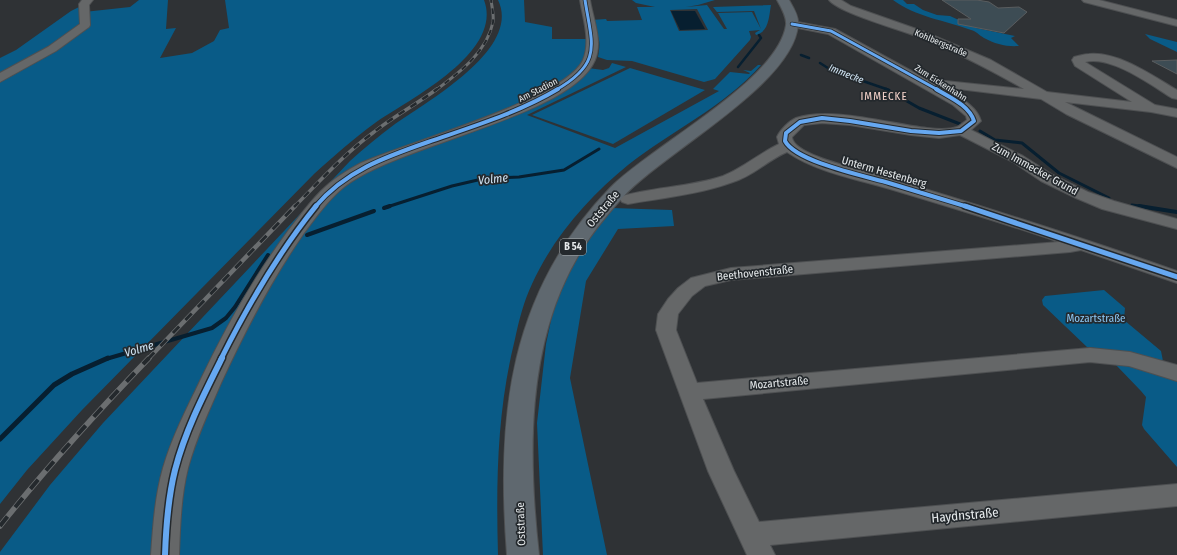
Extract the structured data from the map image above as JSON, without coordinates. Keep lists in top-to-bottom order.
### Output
{
  "streets": {
    "main road": ["Oststraße", "B 54"],
    "street": [
      "Kohlbergstraße",
      "Zum Eickenhahn",
      "Am Stadion",
      "Zum Immecker Grund",
      "Unterm Hestenberg",
      "Beethovenstraße",
      "Mozartstraße",
      "Haydnstraße"
    ]
  },
  "crossings": [
    ["Kohlbergstraße", "Zum Eickenhahn"],
    ["Zum Eickenhahn", "Zum Immecker Grund"],
    ["Zum Eickenhahn", "Oststraße"],
    ["Unterm Hestenberg", "Beethovenstraße"],
    ["Beethovenstraße", "Mozartstraße"],
    ["Beethovenstraße", "Haydnstraße"]
  ],
  "districts": ["IMMECKE"],
  "water": ["Immecke", "Volme"],
  "parks": ["Mozartstraße"]
}
